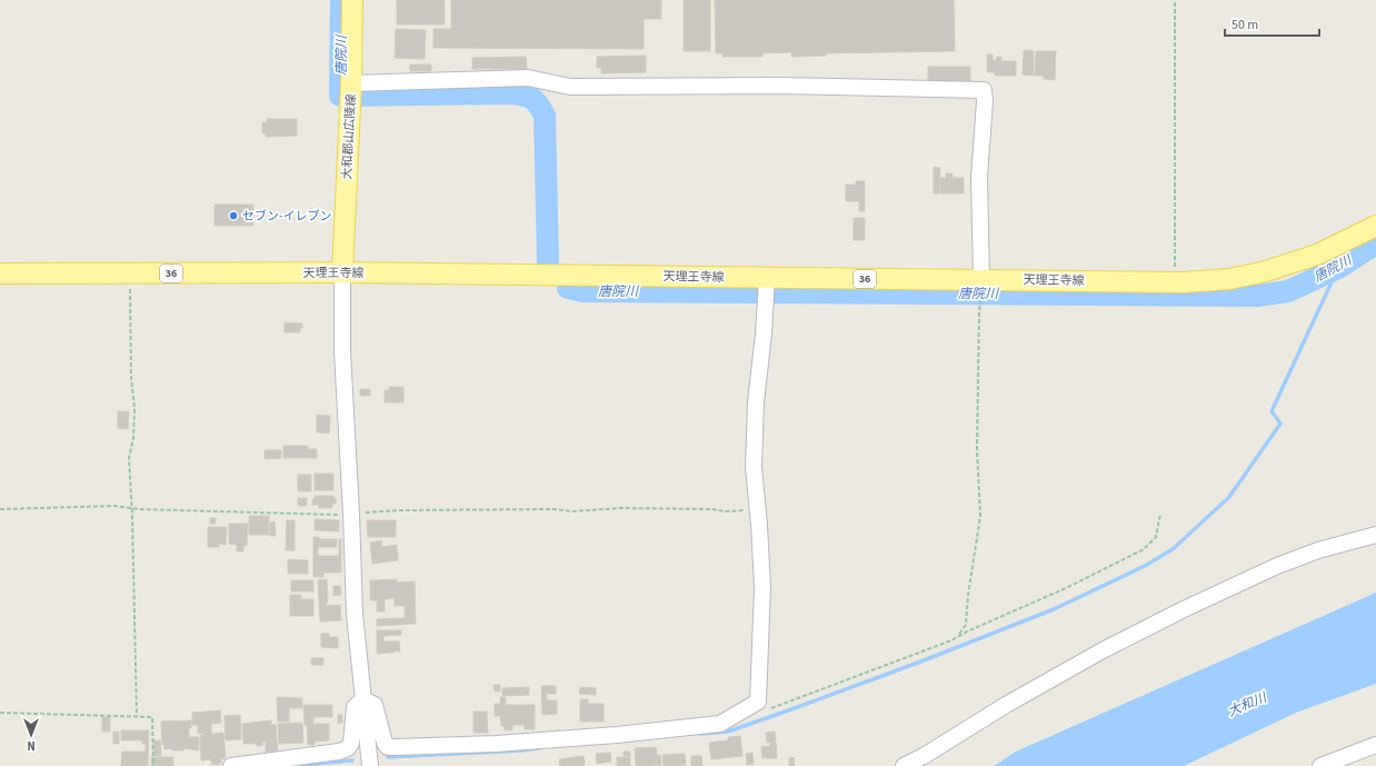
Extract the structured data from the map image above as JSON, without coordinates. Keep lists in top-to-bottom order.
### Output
{
  "streets": {
    "main road": ["大和郡山広陵線", "天理王寺線", "36"]
  },
  "crossings": [
    ["大和郡山広陵線", "天理王寺線"]
  ],
  "water": ["唐院川", "大和川"],
  "places": ["セブン-イレブン"],
  "scale_bar": "50 m",
  "north": "bottom"
}
